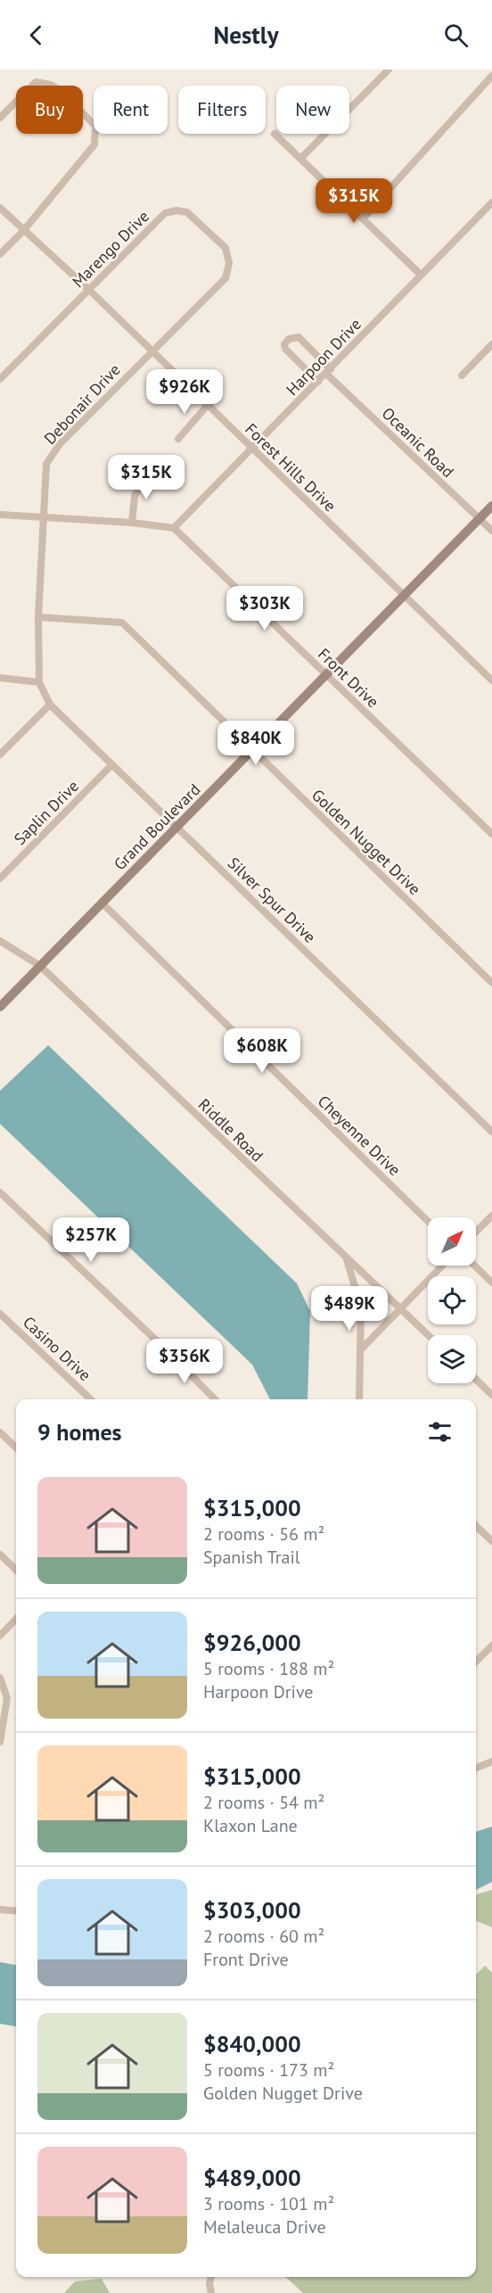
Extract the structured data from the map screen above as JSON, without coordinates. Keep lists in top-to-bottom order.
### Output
{
  "streets": {
    "street": [
      "Marengo Drive",
      "Harpoon Drive",
      "Debonair Drive",
      "Oceanic Road",
      "Forest Hills Drive",
      "Front Drive",
      "Saplin Drive",
      "Grand Boulevard",
      "Golden Nugget Drive",
      "Silver Spur Drive",
      "Riddle Road",
      "Cheyenne Drive",
      "Casino Drive"
    ]
  },
  "crossings": [
    ["Marengo Drive", "Debonair Drive"],
    ["Marengo Drive", "Forest Hills Drive"],
    ["Harpoon Drive", "Oceanic Road"],
    ["Harpoon Drive", "Forest Hills Drive"],
    ["Harpoon Drive", "Front Drive"],
    ["Debonair Drive", "Forest Hills Drive"],
    ["Debonair Drive", "Golden Nugget Drive"],
    ["Debonair Drive", "Silver Spur Drive"],
    ["Oceanic Road", "Grand Boulevard"],
    ["Forest Hills Drive", "Grand Boulevard"],
    ["Front Drive", "Grand Boulevard"],
    ["Saplin Drive", "Silver Spur Drive"],
    ["Grand Boulevard", "Golden Nugget Drive"],
    ["Grand Boulevard", "Silver Spur Drive"],
    ["Grand Boulevard", "Riddle Road"],
    ["Grand Boulevard", "Cheyenne Drive"]
  ],
  "north": "top right",
  "page": {
    "header": "Nestly",
    "chip": [
      "Buy",
      "Rent",
      "Filters",
      "New"
    ],
    "price": [
      "$315K",
      "$926K",
      "$315K",
      "$303K",
      "$840K",
      "$608K",
      "$257K",
      "$489K",
      "$356K"
    ],
    "heading": "9 homes",
    "list": [
      {
        "name": "$315,000",
        "note": "2 rooms · 56 m² · Spanish Trail"
      },
      {
        "name": "$926,000",
        "note": "5 rooms · 188 m² · Harpoon Drive"
      },
      {
        "name": "$315,000",
        "note": "2 rooms · 54 m² · Klaxon Lane"
      },
      {
        "name": "$303,000",
        "note": "2 rooms · 60 m² · Front Drive"
      },
      {
        "name": "$840,000",
        "note": "5 rooms · 173 m² · Golden Nugget Drive"
      },
      {
        "name": "$489,000",
        "note": "3 rooms · 101 m² · Melaleuca Drive"
      }
    ]
  }
}
